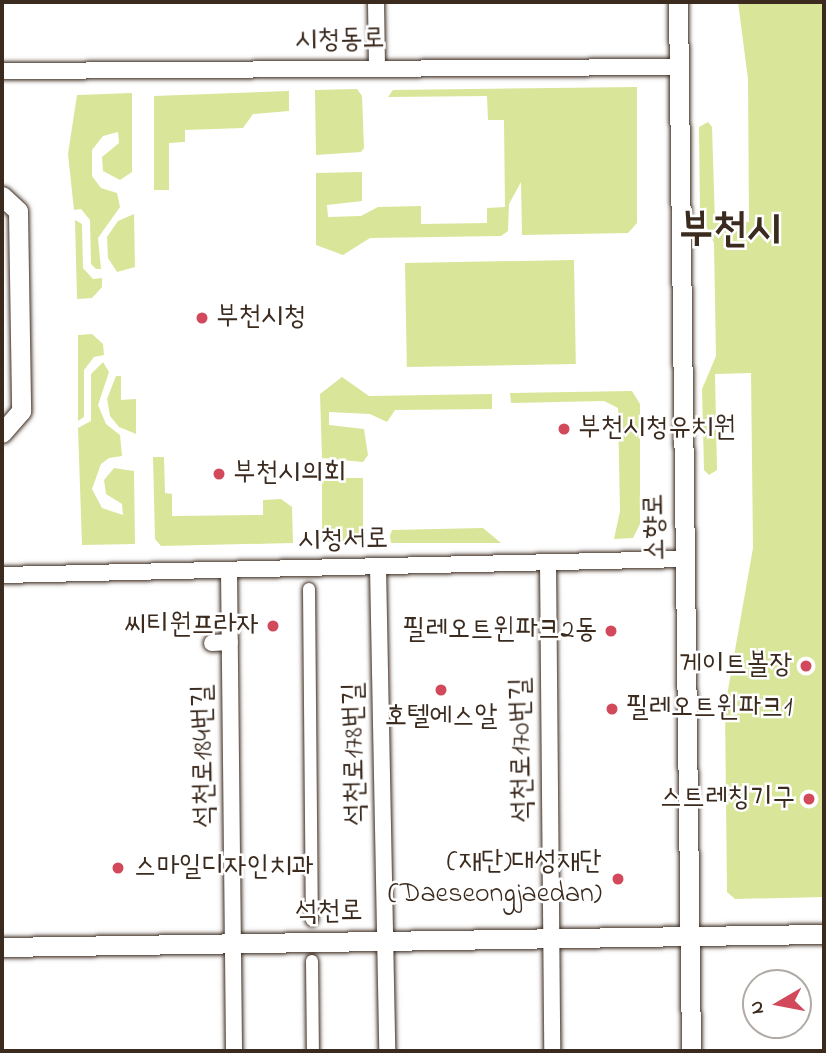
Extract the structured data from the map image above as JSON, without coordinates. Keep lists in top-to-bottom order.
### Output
{
  "streets": {
    "street": [
      "시청동로",
      "소향로",
      "시청서로",
      "석천로170번길",
      "석천로178번길",
      "석천로184번길",
      "석천로"
    ]
  },
  "crossings": [
    ["시청동로", "소향로"],
    ["소향로", "시청서로"],
    ["소향로", "석천로"],
    ["시청서로", "석천로170번길"],
    ["시청서로", "석천로178번길"],
    ["시청서로", "석천로184번길"],
    ["석천로170번길", "석천로"],
    ["석천로178번길", "석천로"],
    ["석천로184번길", "석천로"]
  ],
  "districts": ["부천시"],
  "places": [
    "부천시청",
    "부천시청유치원",
    "부천시의회",
    "씨티원프라자",
    "필레오트윈파크2동",
    "게이트볼장",
    "호텔에스알",
    "필레오트윈파크1",
    "스트레칭기구",
    "스마일디자인치과",
    "(재단)대성재단 (Daeseongjaedan)"
  ],
  "north": "left"
}
